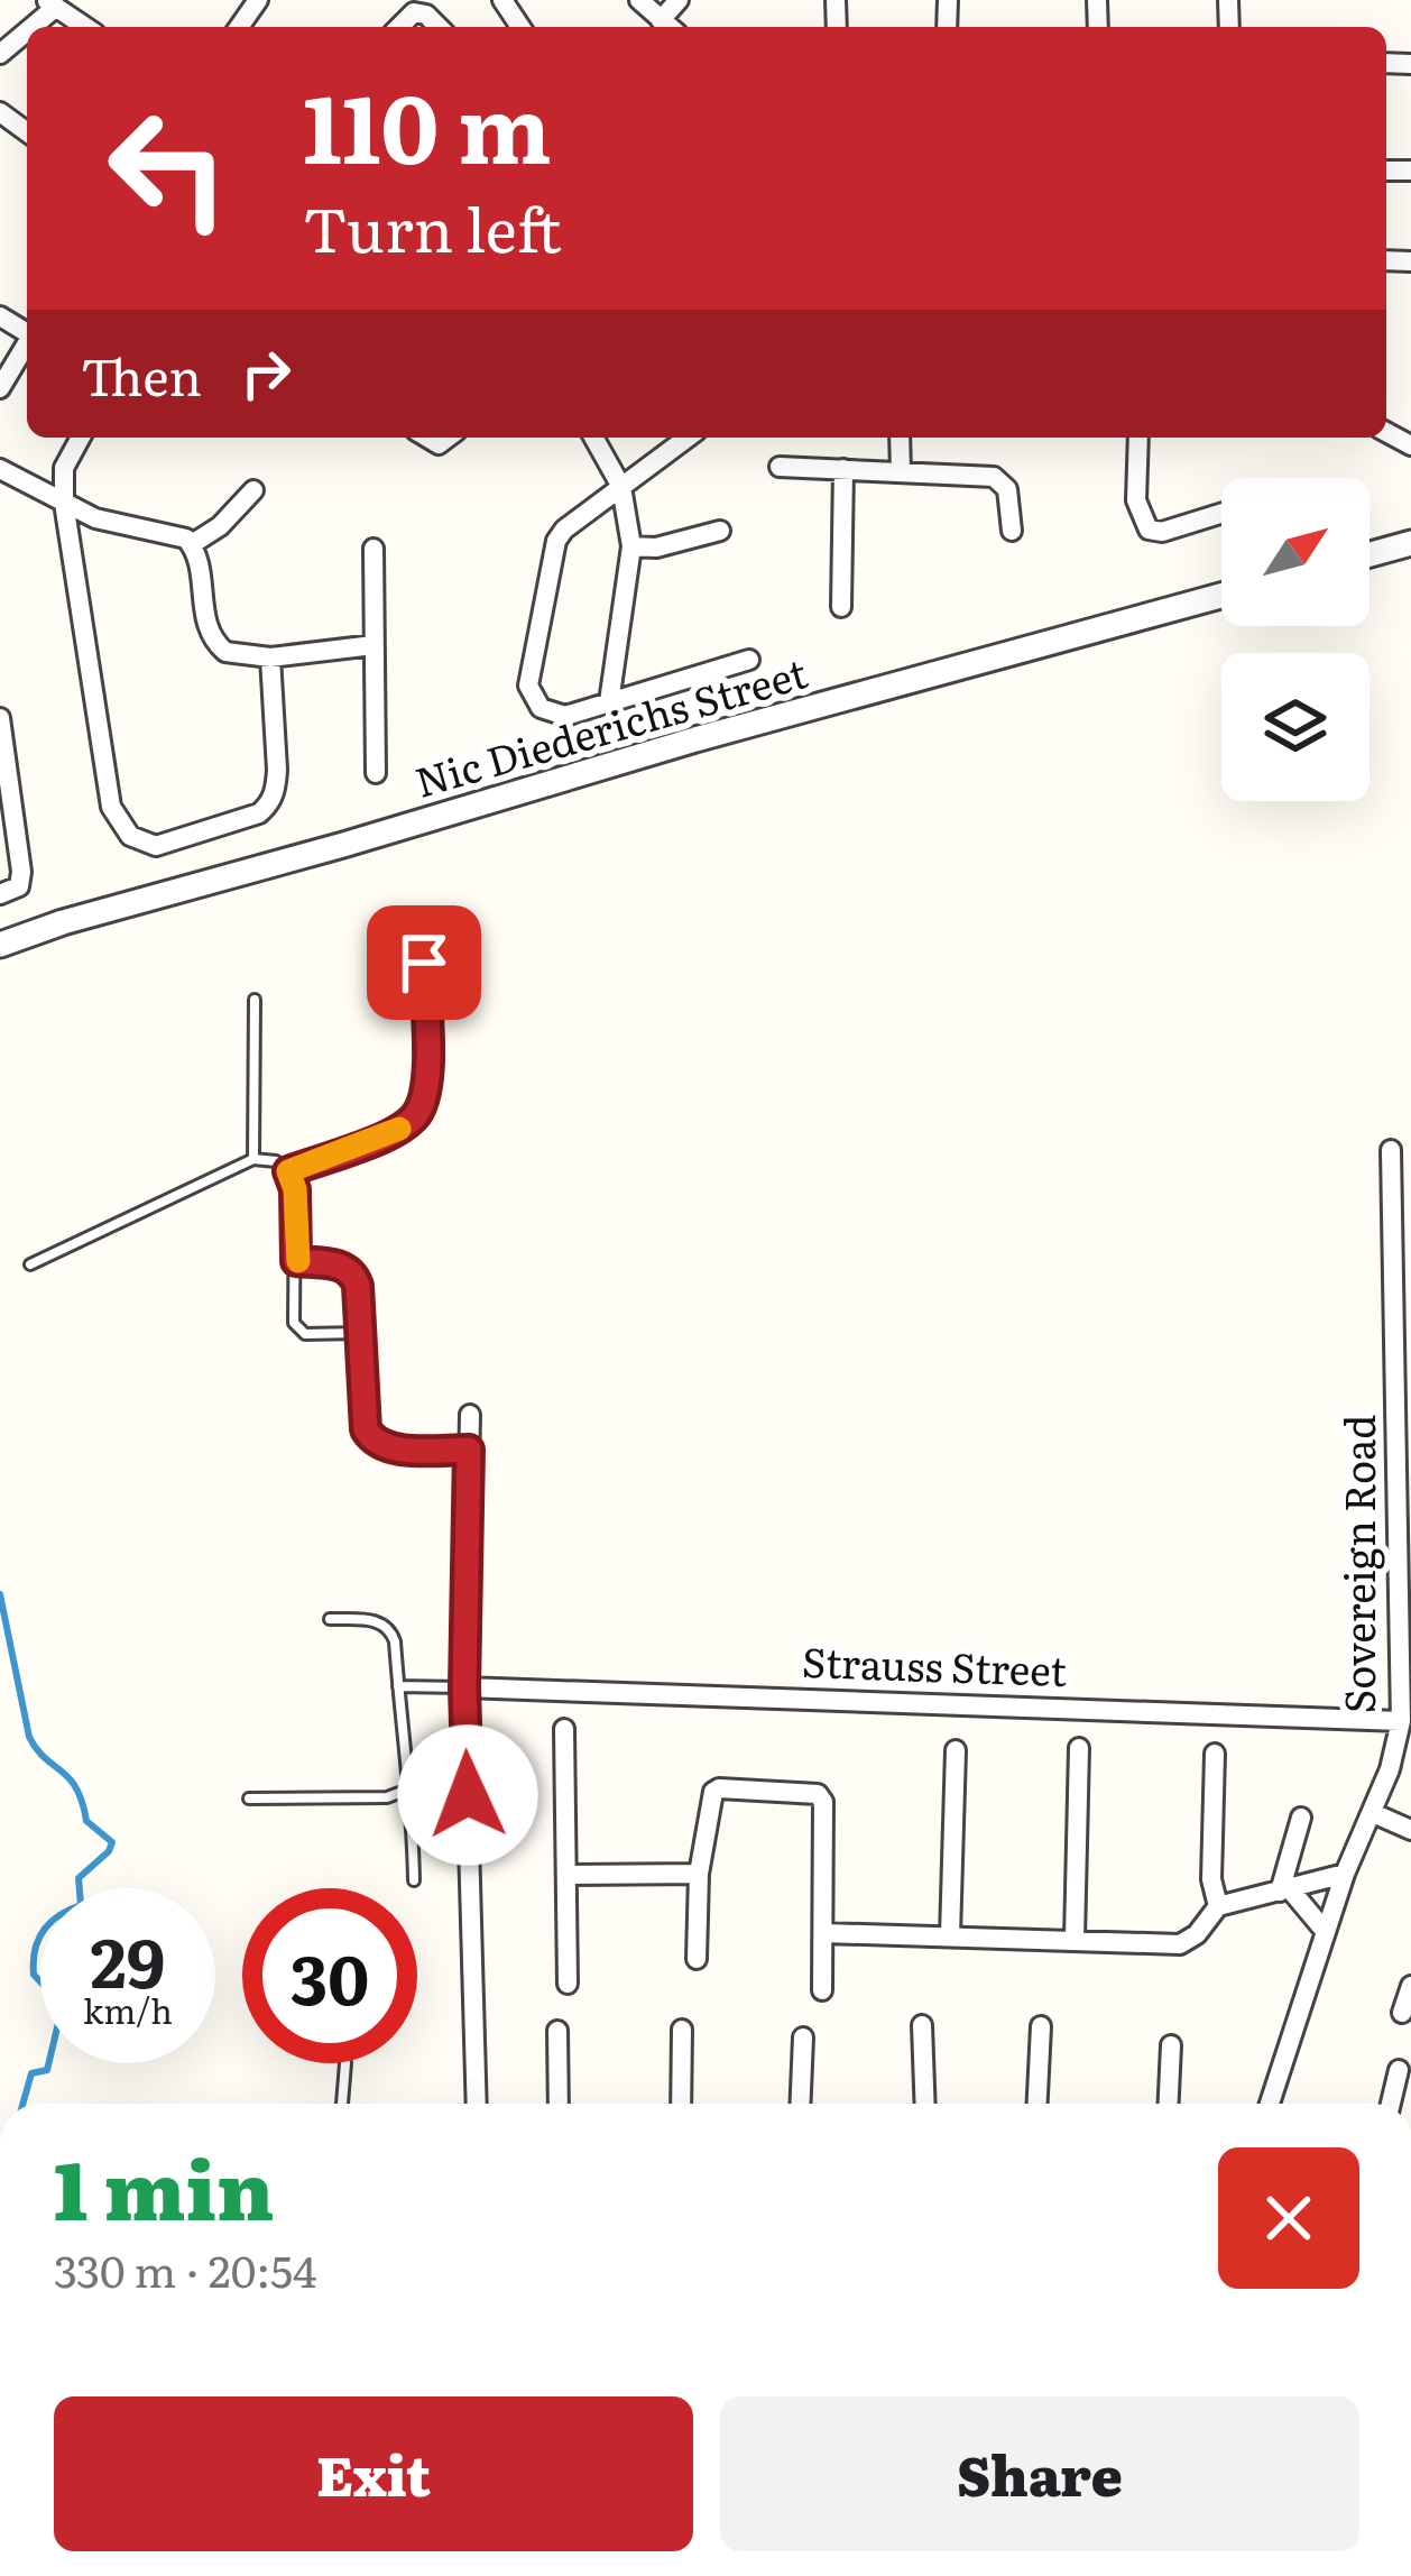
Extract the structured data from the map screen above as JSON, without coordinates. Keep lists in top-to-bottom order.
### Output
{
  "streets": {
    "street": ["Nic Diederichs Street", "Sovereign Road", "Strauss Street"]
  },
  "crossings": [
    ["Sovereign Road", "Strauss Street"]
  ],
  "north": "top right",
  "page": {
    "turn": ["110 m", "Turn left"],
    "then": "Then",
    "speed": "29 km/h",
    "limit": "30",
    "heading": ["1 min", "330 m · 20:54"],
    "buttons": ["Exit", "Share"]
  }
}
